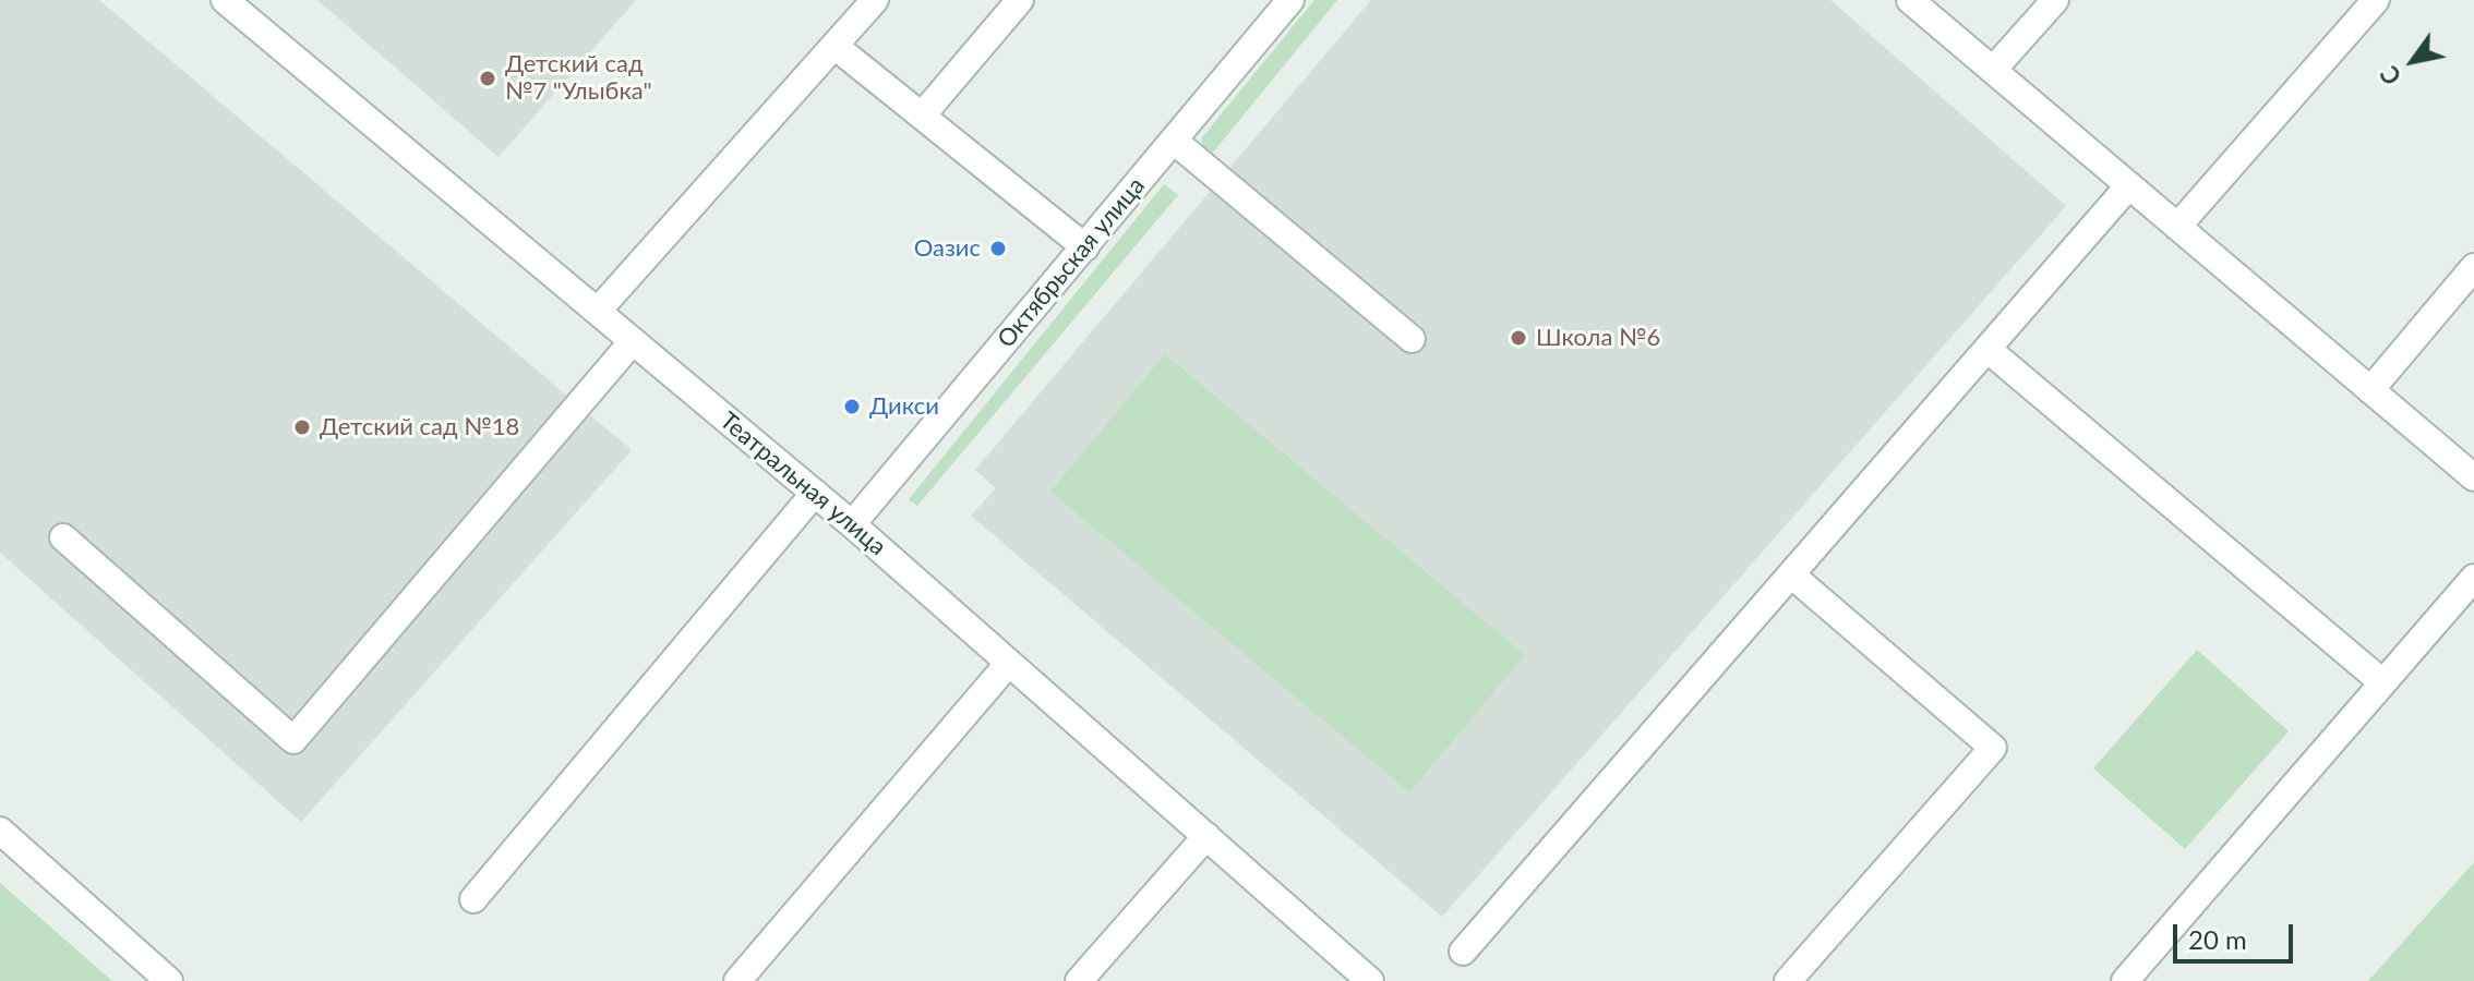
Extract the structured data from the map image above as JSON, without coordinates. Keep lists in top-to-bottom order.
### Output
{
  "streets": {
    "street": ["Октябрьская улица", "Театральная улица"]
  },
  "crossings": [
    ["Октябрьская улица", "Театральная улица"]
  ],
  "places": [
    "Детский сад №7 \"Улыбка\"",
    "Оазис",
    "Школа №6",
    "Дикси",
    "Детский сад №18"
  ],
  "scale_bar": "20 m",
  "north": "bottom left"
}
